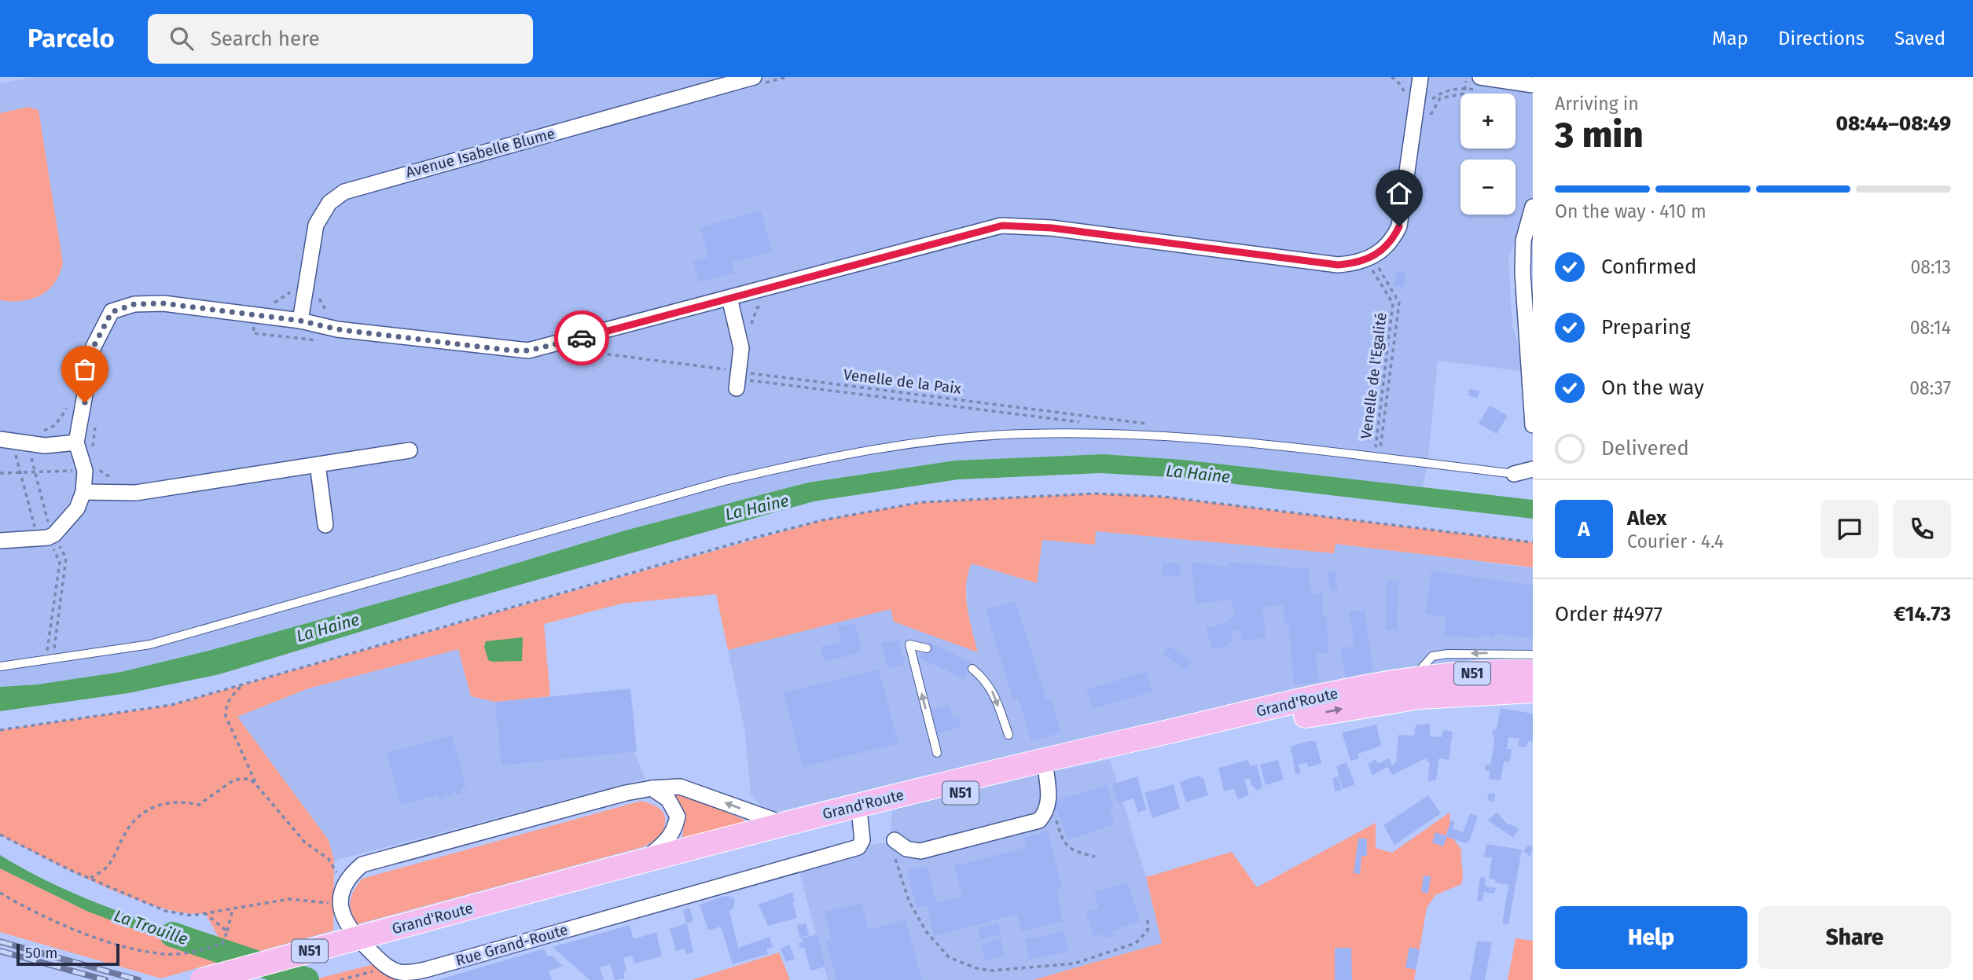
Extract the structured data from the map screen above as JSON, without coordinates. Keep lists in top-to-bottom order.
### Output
{
  "streets": {
    "main road": ["N51", "Grand'Route"],
    "street": ["Avenue Isabelle Blume", "Rue Grand-Route"],
    "path": ["Venelle de l'Egalité", "Venelle de la Paix"]
  },
  "crossings": [
    ["Grand'Route", "Rue Grand-Route"]
  ],
  "water": ["La Haine", "La Trouille"],
  "scale_bar": "50 m",
  "page": {
    "header": "Parcelo",
    "search": "Search here",
    "nav": ["Map", "Directions", "Saved"],
    "heading": ["3 min", "Arriving in", "08:44–08:49"],
    "panel": [
      "Alex",
      "Courier · 4.4",
      "Order #4977",
      "€14.73"
    ],
    "map_buttons": ["+", "−"],
    "bar": "On the way · 410 m",
    "list": [
      ["Confirmed", "08:13"],
      ["Preparing", "08:14"],
      ["On the way", "08:37"],
      "Delivered"
    ],
    "round": "A",
    "buttons": ["Help", "Share"],
    "scale": "50 m"
  }
}
